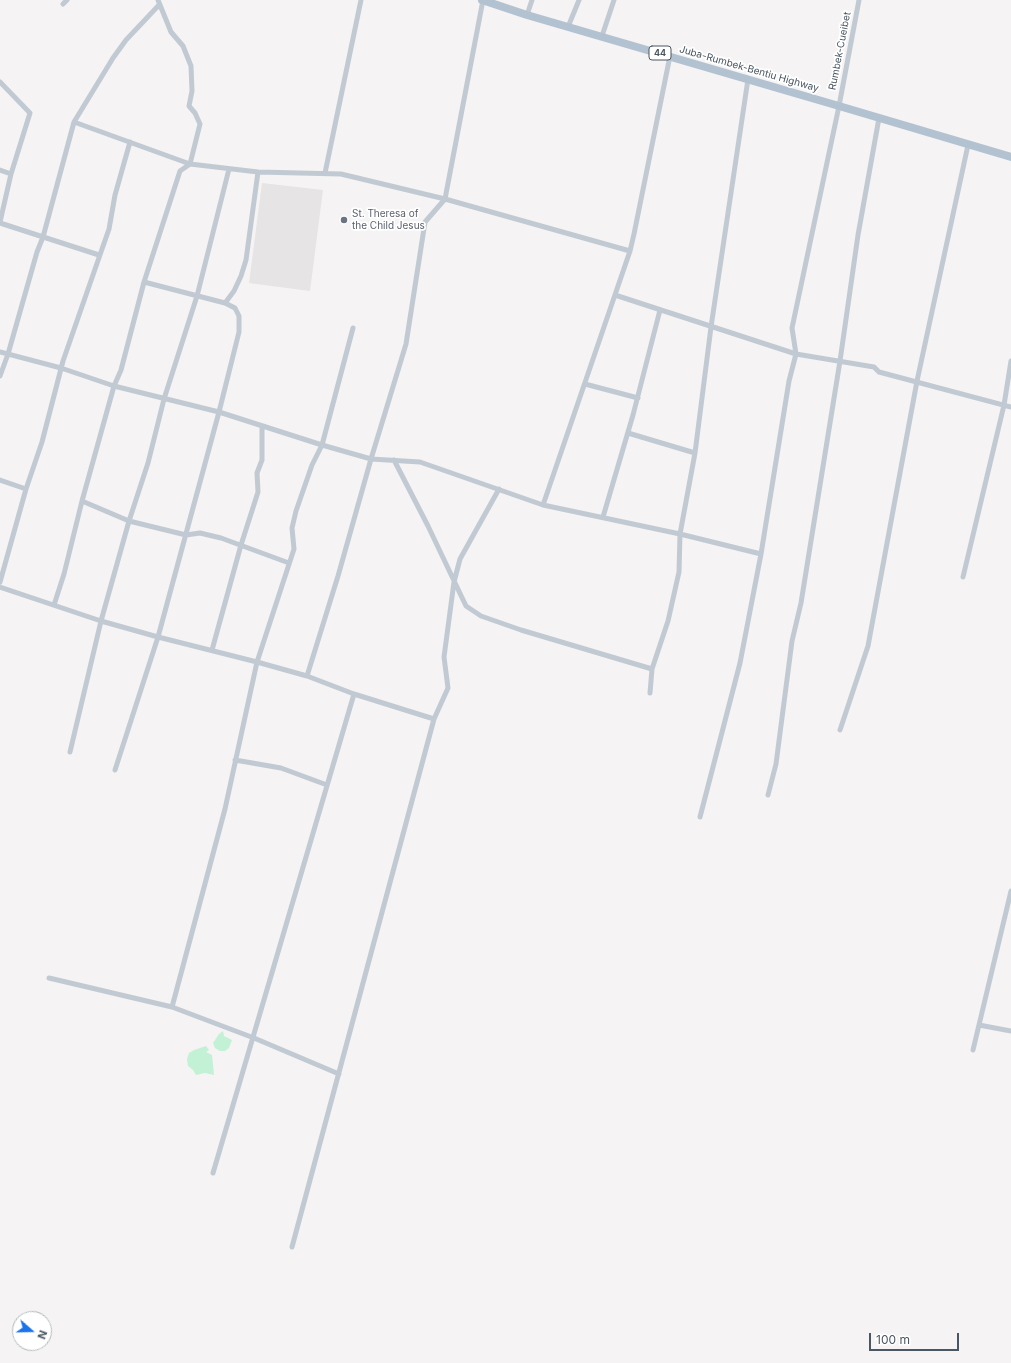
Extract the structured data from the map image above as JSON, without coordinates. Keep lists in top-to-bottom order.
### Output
{
  "streets": {
    "main road": ["44", "Juba-Rumbek-Bentiu Highway"],
    "street": ["Rumbek-Cueibet"]
  },
  "crossings": [
    ["Rumbek-Cueibet", "Juba-Rumbek-Bentiu Highway"]
  ],
  "places": ["St. Theresa of the Child Jesus"],
  "scale_bar": "100 m",
  "north": "right"
}
